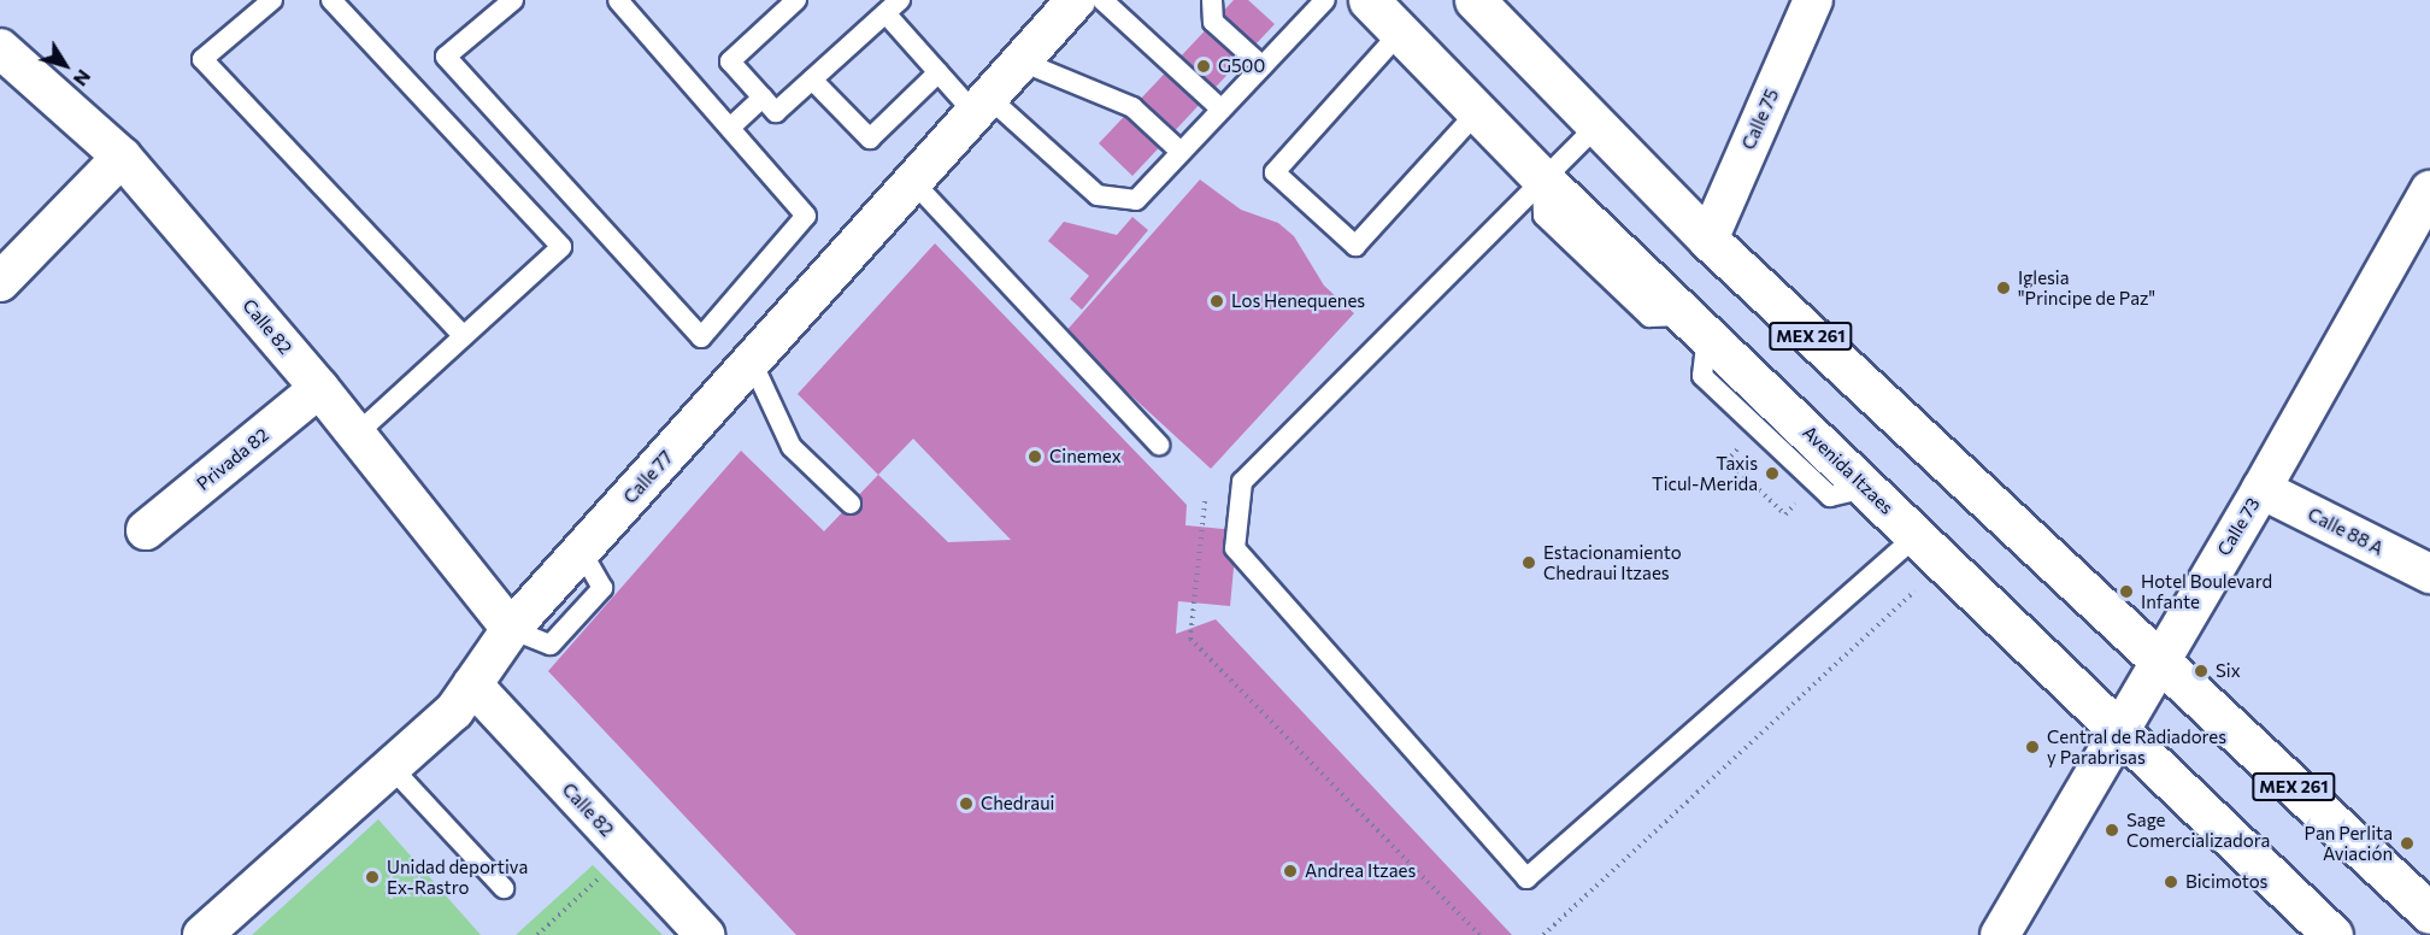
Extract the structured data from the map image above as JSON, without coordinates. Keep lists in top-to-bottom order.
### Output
{
  "streets": {
    "main road": ["MEX 261", "Avenida Itzaes"],
    "street": [
      "Calle 75",
      "Calle 82",
      "Privada 82",
      "Calle 77",
      "Calle 73",
      "Calle 88 A"
    ]
  },
  "crossings": [
    ["Calle 75", "MEX 261"],
    ["Calle 82", "Privada 82"],
    ["Calle 82", "Calle 77"],
    ["MEX 261", "Calle 73"],
    ["Avenida Itzaes", "Calle 73"],
    ["Calle 73", "Calle 88 A"]
  ],
  "places": [
    "G500",
    "Iglesia \"Principe de Paz\"",
    "Los Henequenes",
    "Cinemex",
    "Taxis Ticul-Merida",
    "Estacionamiento Chedraui Itzaes",
    "Hotel Boulevard Infante",
    "Six",
    "Central de Radiadores y Parabrisas",
    "Chedraui",
    "Sage Comercializadora",
    "Pan Perlita Aviación",
    "Andrea Itzaes",
    "Unidad deportiva Ex-Rastro",
    "Bicimotos"
  ],
  "north": "bottom right"
}
